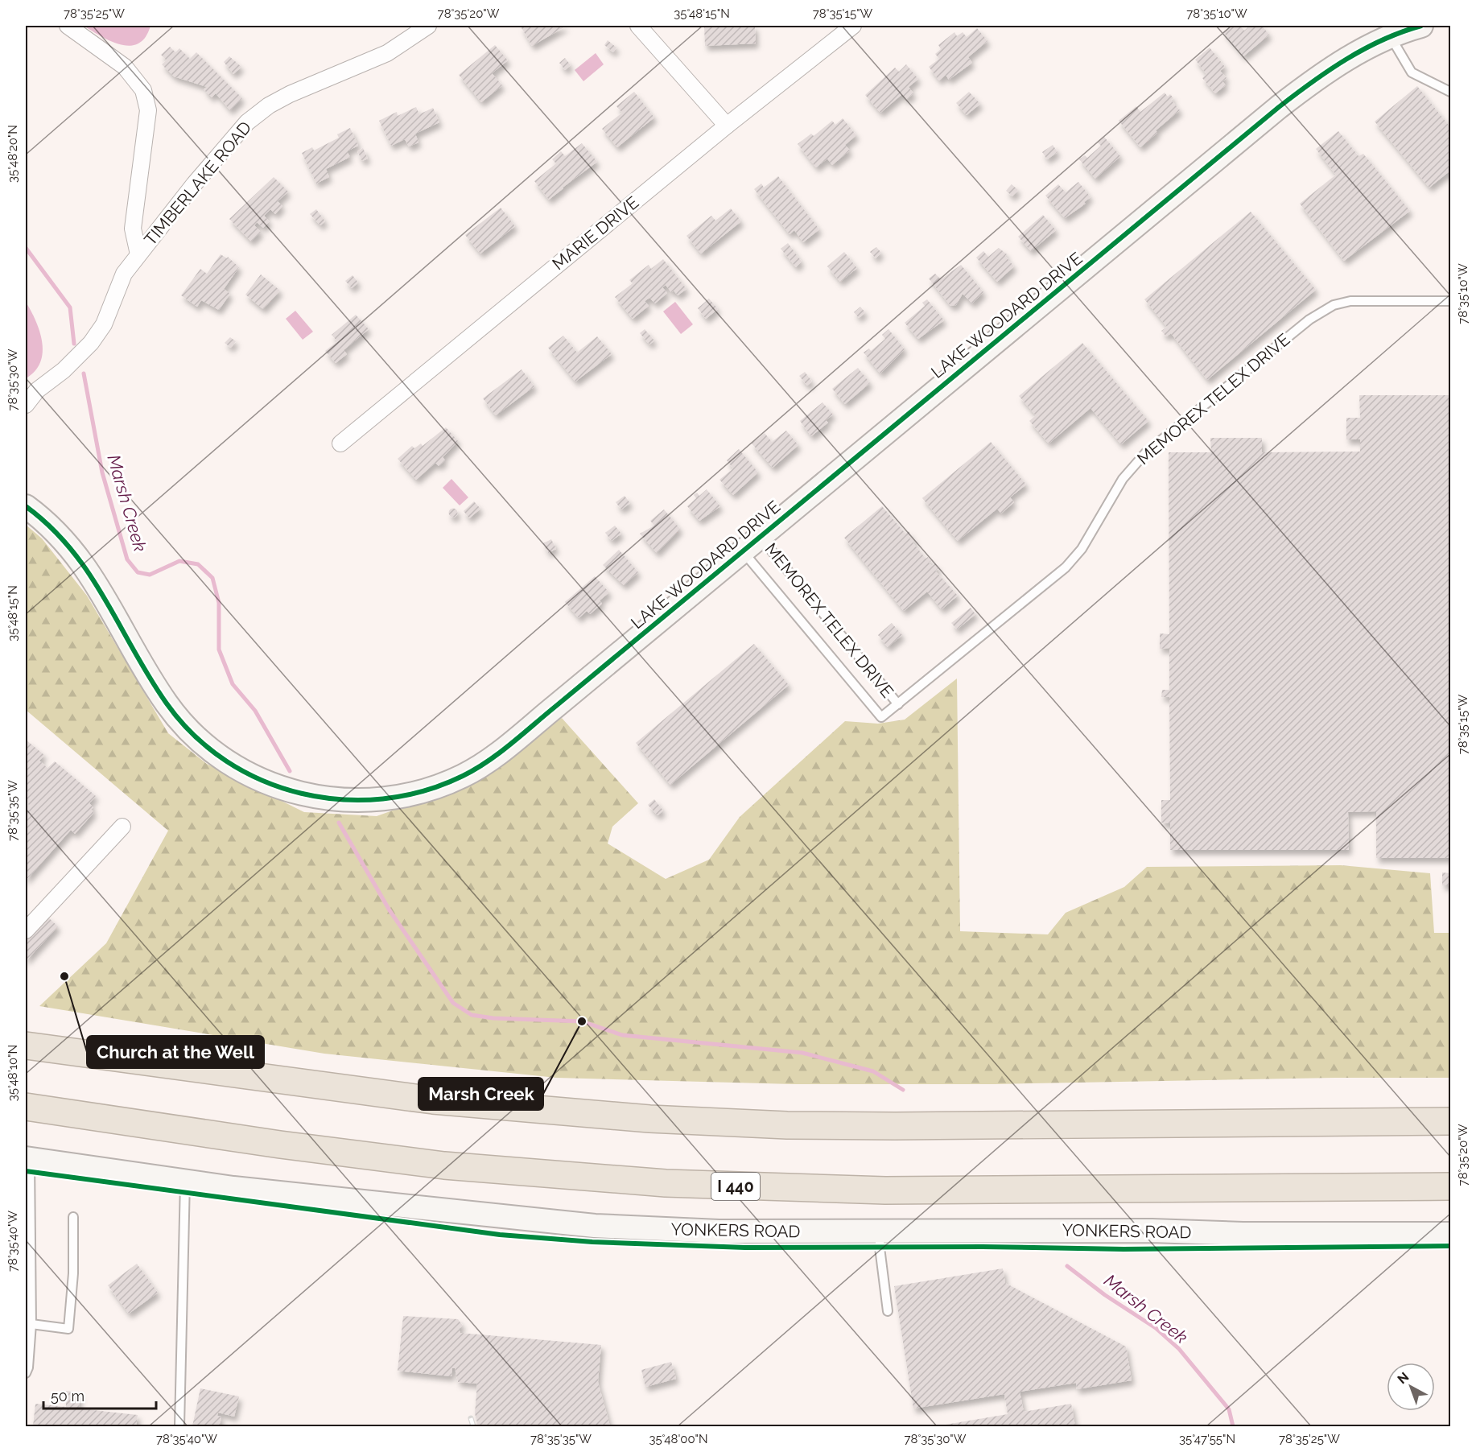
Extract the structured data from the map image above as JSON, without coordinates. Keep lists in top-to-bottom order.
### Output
{
  "streets": {
    "highway": ["I 440"],
    "street": [
      "TIMBERLAKE ROAD",
      "MARIE DRIVE",
      "LAKE WOODARD DRIVE",
      "YONKERS ROAD"
    ],
    "lane": ["MEMOREX TELEX DRIVE"]
  },
  "crossings": [
    ["LAKE WOODARD DRIVE", "MEMOREX TELEX DRIVE"]
  ],
  "water": ["Marsh Creek"],
  "places": ["Church at the Well", "Marsh Creek"],
  "scale_bar": "50 m",
  "north": "top left",
  "coordinates": [
    "78°35'25\"W",
    "78°35'20\"W",
    "35°48'15\"N",
    "78°35'15\"W",
    "78°35'10\"W",
    "35°48'20\"N",
    "78°35'30\"W",
    "78°35'35\"W",
    "35°48'10\"N",
    "78°35'40\"W",
    "35°48'00\"N",
    "35°47'55\"N"
  ]
}
